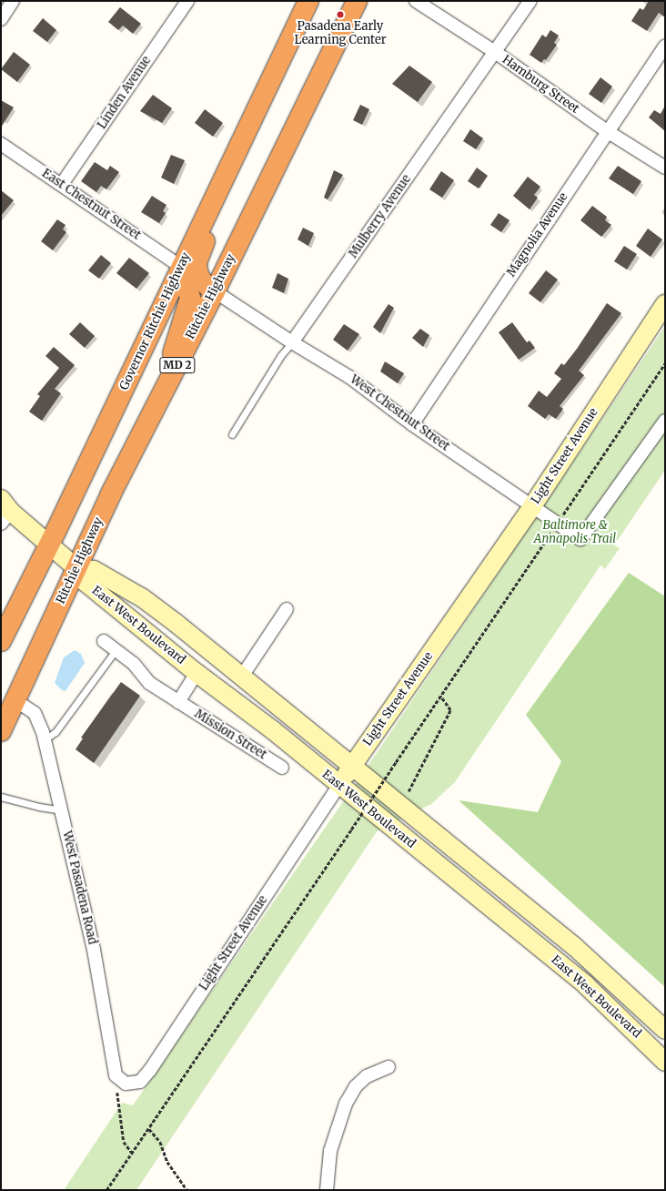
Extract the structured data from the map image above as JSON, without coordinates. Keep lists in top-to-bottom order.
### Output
{
  "streets": {
    "highway": ["Ritchie Highway", "Governor Ritchie Highway", "MD 2"],
    "main road": ["Light Street Avenue", "East West Boulevard"],
    "street": [
      "Hamburg Street",
      "Linden Avenue",
      "East Chestnut Street",
      "Mulberry Avenue",
      "Magnolia Avenue",
      "West Chestnut Street",
      "Mission Street",
      "West Pasadena Road"
    ]
  },
  "crossings": [
    ["Hamburg Street", "Mulberry Avenue"],
    ["Hamburg Street", "Magnolia Avenue"],
    ["Linden Avenue", "East Chestnut Street"],
    ["East Chestnut Street", "Governor Ritchie Highway"],
    ["Mulberry Avenue", "West Chestnut Street"],
    ["Magnolia Avenue", "West Chestnut Street"],
    ["Ritchie Highway", "West Chestnut Street"],
    ["Ritchie Highway", "East West Boulevard"],
    ["Ritchie Highway", "West Pasadena Road"],
    ["West Chestnut Street", "Light Street Avenue"],
    ["Light Street Avenue", "East West Boulevard"],
    ["Light Street Avenue", "West Pasadena Road"]
  ],
  "parks": ["Baltimore & Annapolis Trail"],
  "places": ["Pasadena Early Learning Center"]
}
